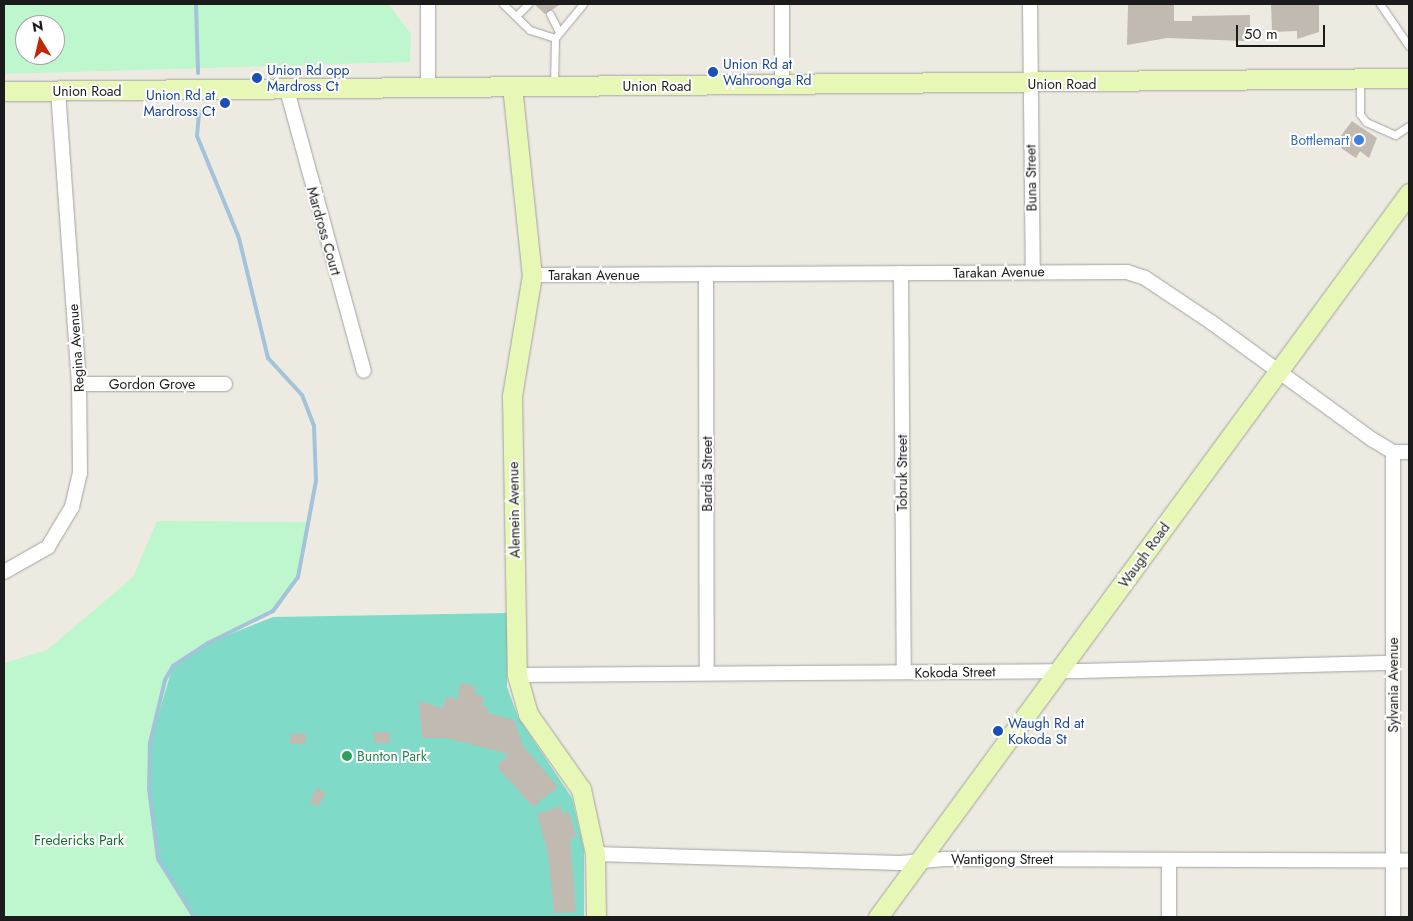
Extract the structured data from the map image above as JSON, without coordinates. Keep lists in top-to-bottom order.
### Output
{
  "streets": {
    "main road": ["Union Road", "Alemein Avenue", "Waugh Road"],
    "street": [
      "Buna Street",
      "Mardross Court",
      "Tarakan Avenue",
      "Regina Avenue",
      "Gordon Grove",
      "Tobruk Street",
      "Bardia Street",
      "Kokoda Street",
      "Sylvania Avenue",
      "Wantigong Street"
    ]
  },
  "crossings": [
    ["Union Road", "Buna Street"],
    ["Union Road", "Mardross Court"],
    ["Union Road", "Regina Avenue"],
    ["Union Road", "Alemein Avenue"],
    ["Buna Street", "Tarakan Avenue"],
    ["Tarakan Avenue", "Tobruk Street"],
    ["Tarakan Avenue", "Bardia Street"],
    ["Tarakan Avenue", "Alemein Avenue"],
    ["Tarakan Avenue", "Waugh Road"],
    ["Tarakan Avenue", "Sylvania Avenue"],
    ["Regina Avenue", "Gordon Grove"],
    ["Tobruk Street", "Kokoda Street"],
    ["Bardia Street", "Kokoda Street"],
    ["Alemein Avenue", "Kokoda Street"],
    ["Alemein Avenue", "Wantigong Street"],
    ["Waugh Road", "Kokoda Street"],
    ["Waugh Road", "Wantigong Street"],
    ["Kokoda Street", "Sylvania Avenue"],
    ["Sylvania Avenue", "Wantigong Street"]
  ],
  "parks": ["Fredericks Park"],
  "places": [
    "Union Rd at Wahroonga Rd",
    "Union Rd opp Mardross Ct",
    "Union Rd at Mardross Ct",
    "Bottlemart",
    "Waugh Rd at Kokoda St",
    "Bunton Park"
  ],
  "scale_bar": "50 m",
  "north": "top"
}
